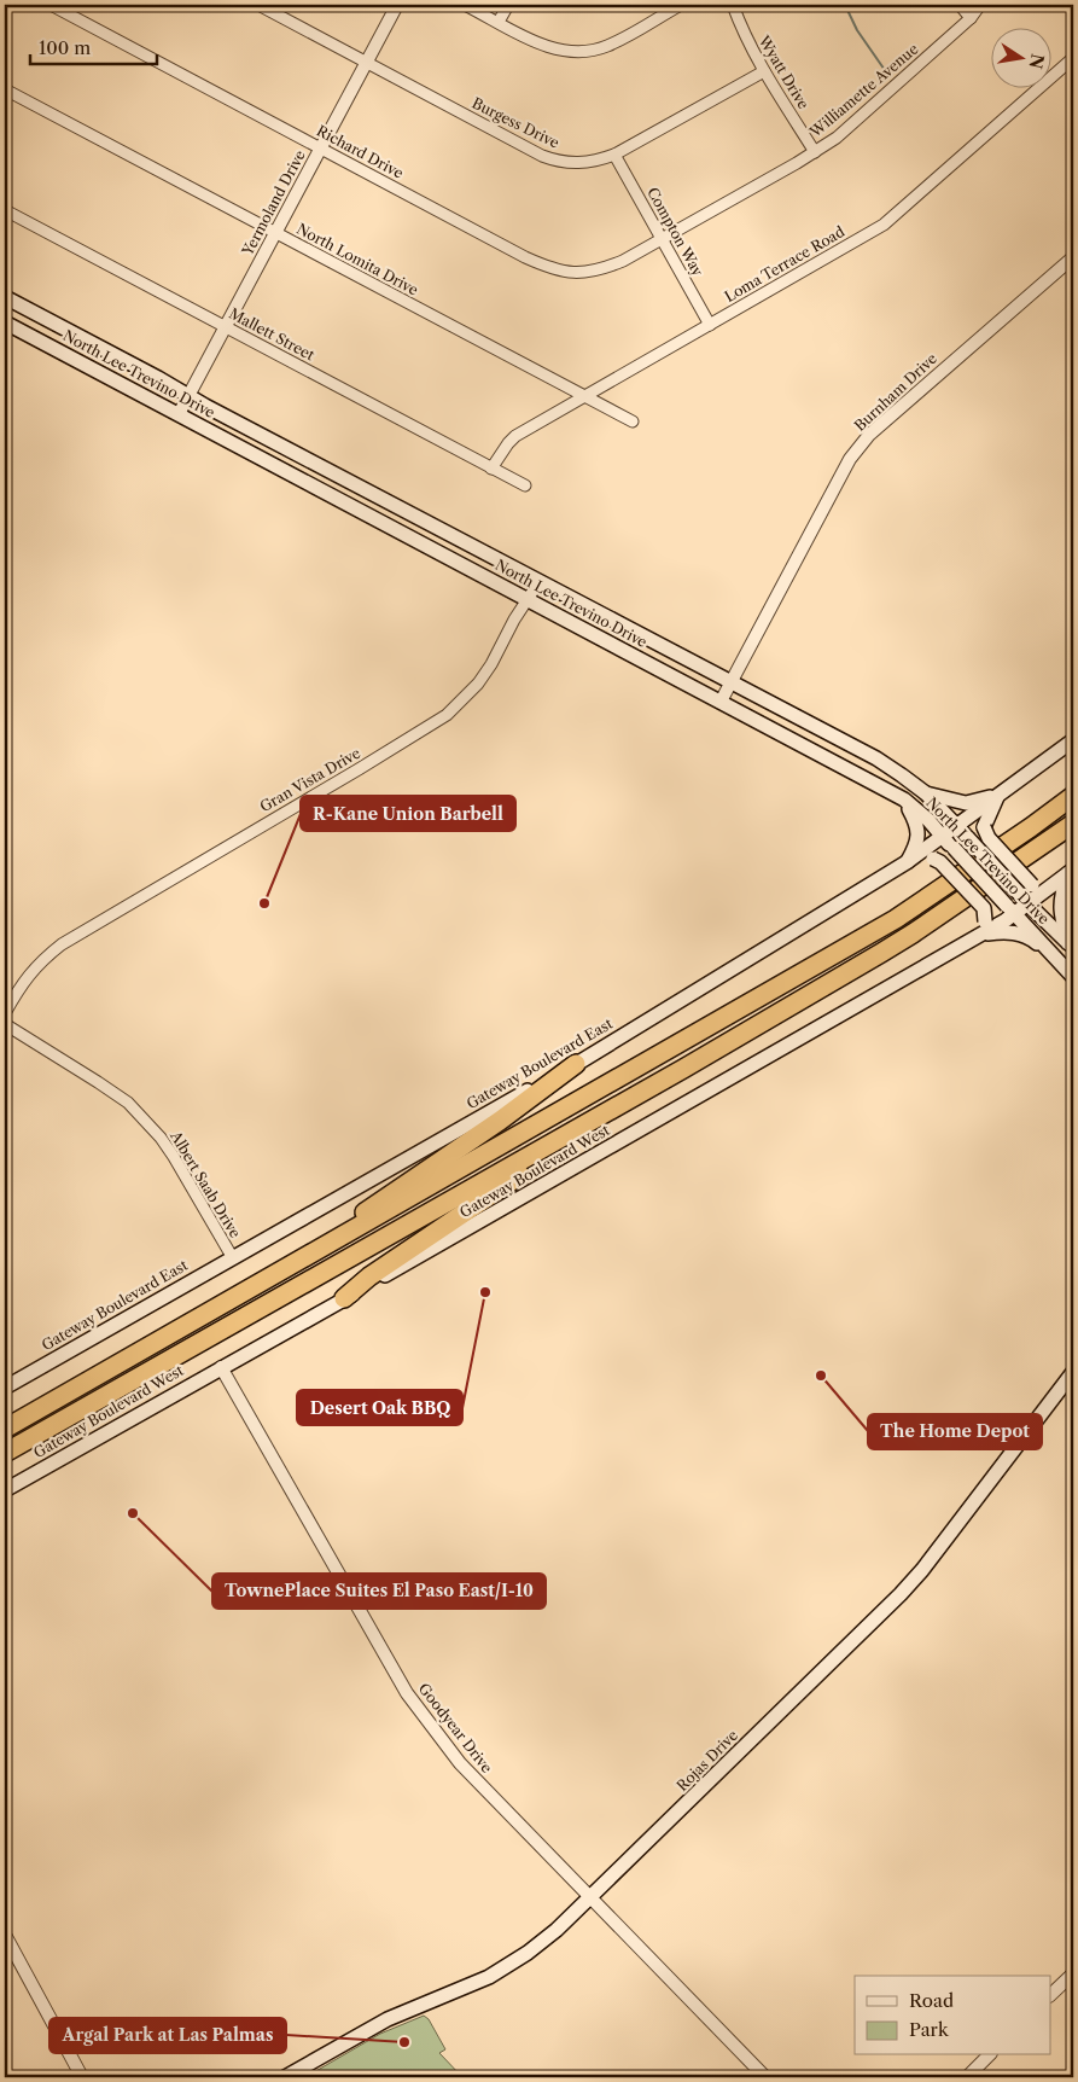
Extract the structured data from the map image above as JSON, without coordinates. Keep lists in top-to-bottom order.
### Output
{
  "streets": {
    "main road": [
      "North Lee Trevino Drive",
      "Gateway Boulevard East",
      "Gateway Boulevard West",
      "Rojas Drive"
    ],
    "street": [
      "Wyatt Drive",
      "Williamette Avenue",
      "Burgess Drive",
      "Richard Drive",
      "Yermoland Drive",
      "Compton Way",
      "North Lomita Drive",
      "Loma Terrace Road",
      "Mallett Street",
      "Burnham Drive",
      "Gran Vista Drive",
      "Albert Saab Drive",
      "Goodyear Drive"
    ]
  },
  "crossings": [
    ["Wyatt Drive", "Williamette Avenue"],
    ["Wyatt Drive", "Burgess Drive"],
    ["Williamette Avenue", "Richard Drive"],
    ["Williamette Avenue", "Compton Way"],
    ["Burgess Drive", "Yermoland Drive"],
    ["Burgess Drive", "Compton Way"],
    ["Richard Drive", "Yermoland Drive"],
    ["Richard Drive", "Compton Way"],
    ["Yermoland Drive", "North Lomita Drive"],
    ["Yermoland Drive", "Mallett Street"],
    ["Yermoland Drive", "North Lee Trevino Drive"],
    ["Compton Way", "Loma Terrace Road"],
    ["North Lomita Drive", "Loma Terrace Road"],
    ["Loma Terrace Road", "Mallett Street"],
    ["North Lee Trevino Drive", "Burnham Drive"],
    ["North Lee Trevino Drive", "Gran Vista Drive"],
    ["North Lee Trevino Drive", "Gateway Boulevard East"],
    ["North Lee Trevino Drive", "Gateway Boulevard West"],
    ["Gateway Boulevard East", "Albert Saab Drive"],
    ["Gateway Boulevard West", "Goodyear Drive"],
    ["Goodyear Drive", "Rojas Drive"]
  ],
  "places": [
    "R-Kane Union Barbell",
    "Desert Oak BBQ",
    "The Home Depot",
    "TownePlace Suites El Paso East/I-10",
    "Argal Park at Las Palmas"
  ],
  "legend": ["Road", "Park"],
  "scale_bar": "100 m",
  "north": "right"
}
